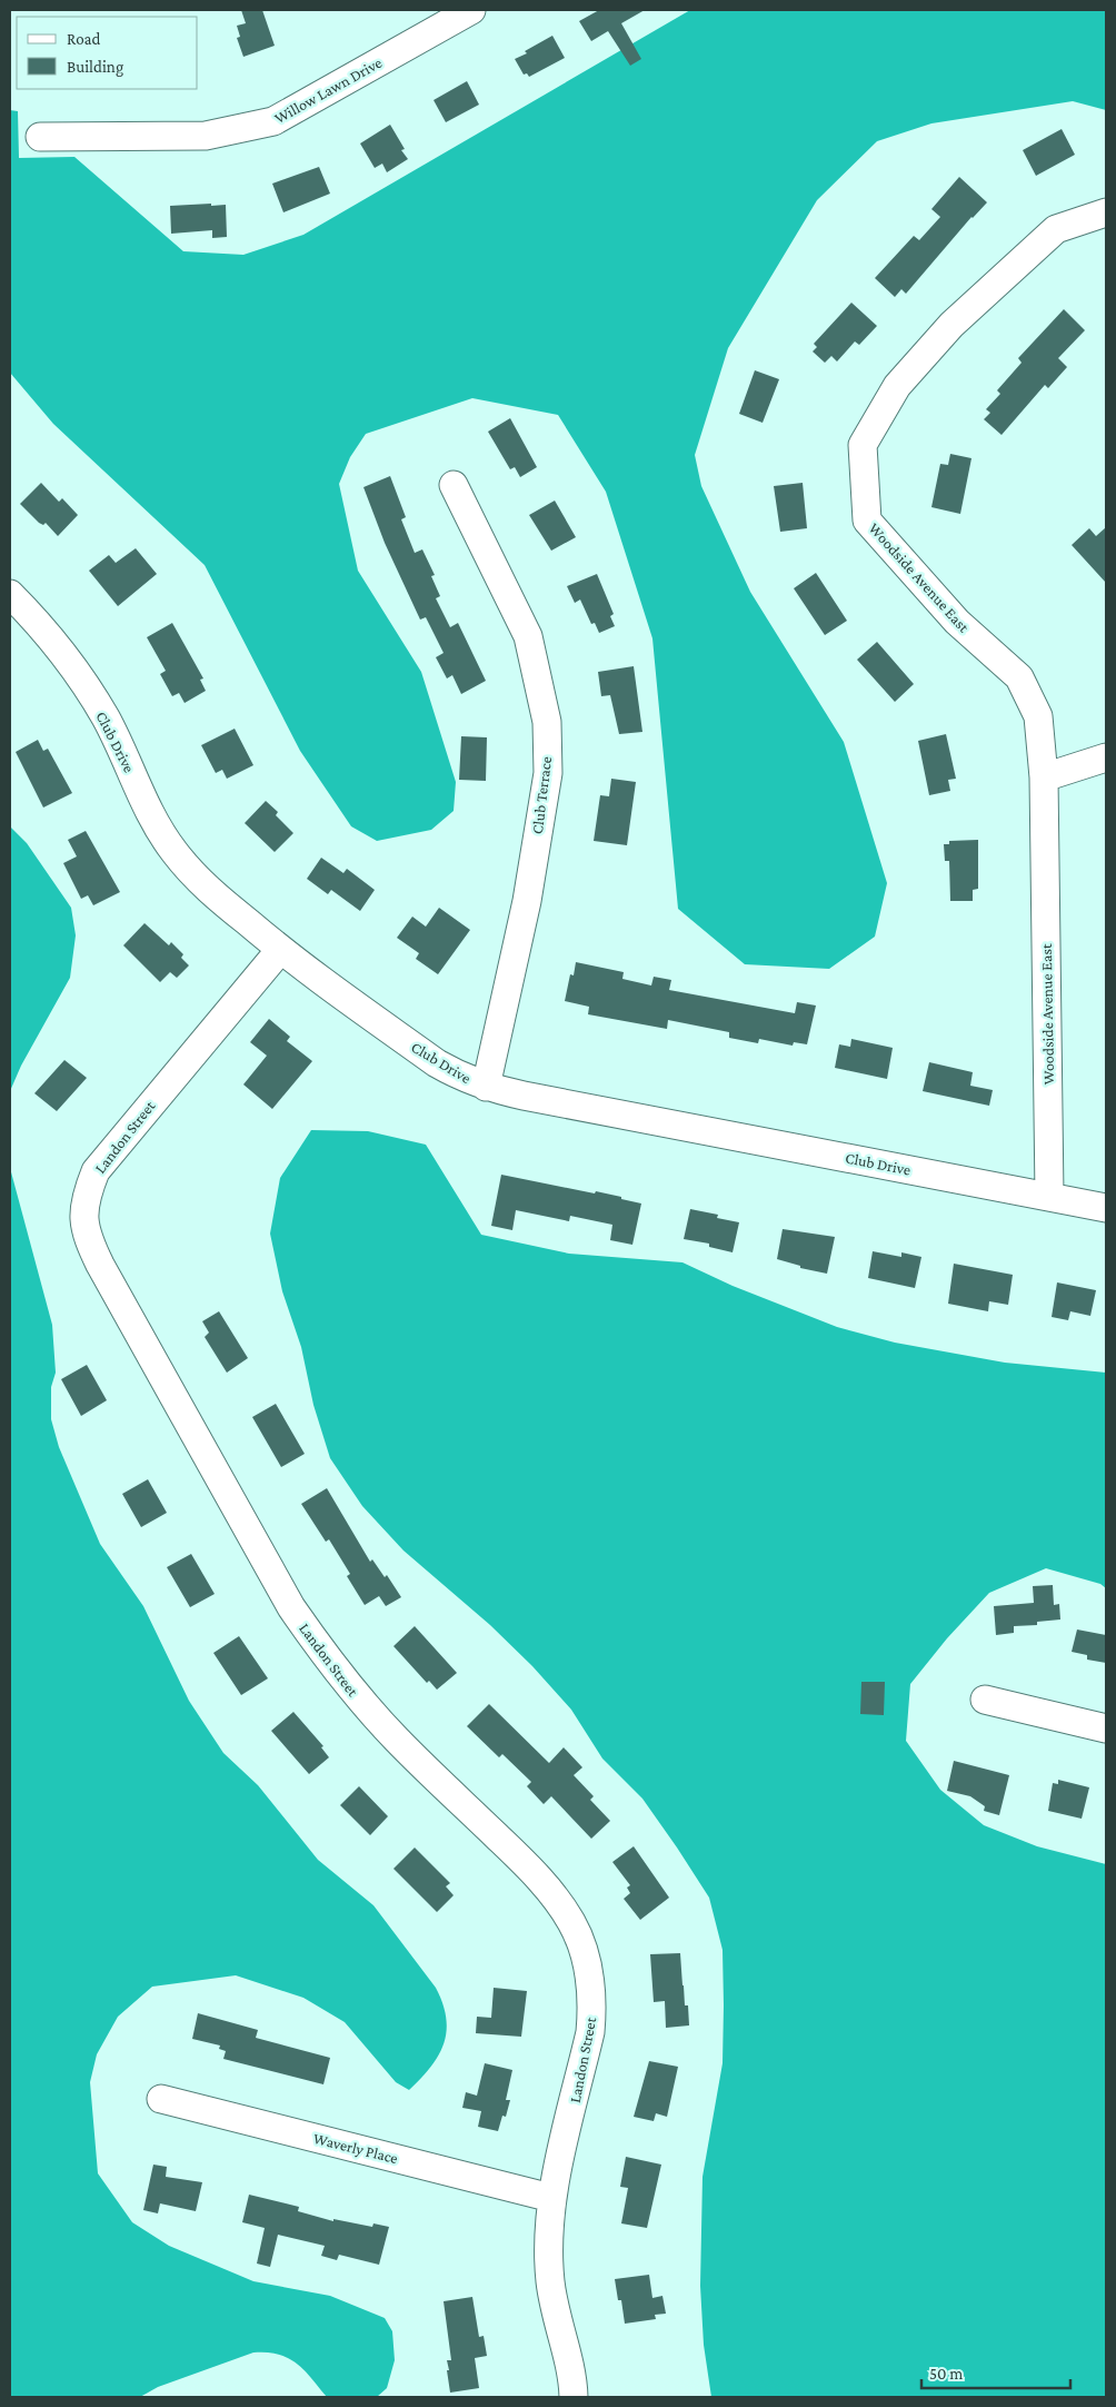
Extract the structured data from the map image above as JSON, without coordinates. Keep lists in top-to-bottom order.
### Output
{
  "streets": {
    "street": [
      "Willow Lawn Drive",
      "Woodside Avenue East",
      "Club Drive",
      "Club Terrace",
      "Landon Street",
      "Waverly Place"
    ]
  },
  "crossings": [
    ["Woodside Avenue East", "Club Drive"],
    ["Club Drive", "Club Terrace"],
    ["Club Drive", "Landon Street"],
    ["Landon Street", "Waverly Place"]
  ],
  "legend": ["Road", "Building"],
  "scale_bar": "50 m"
}
